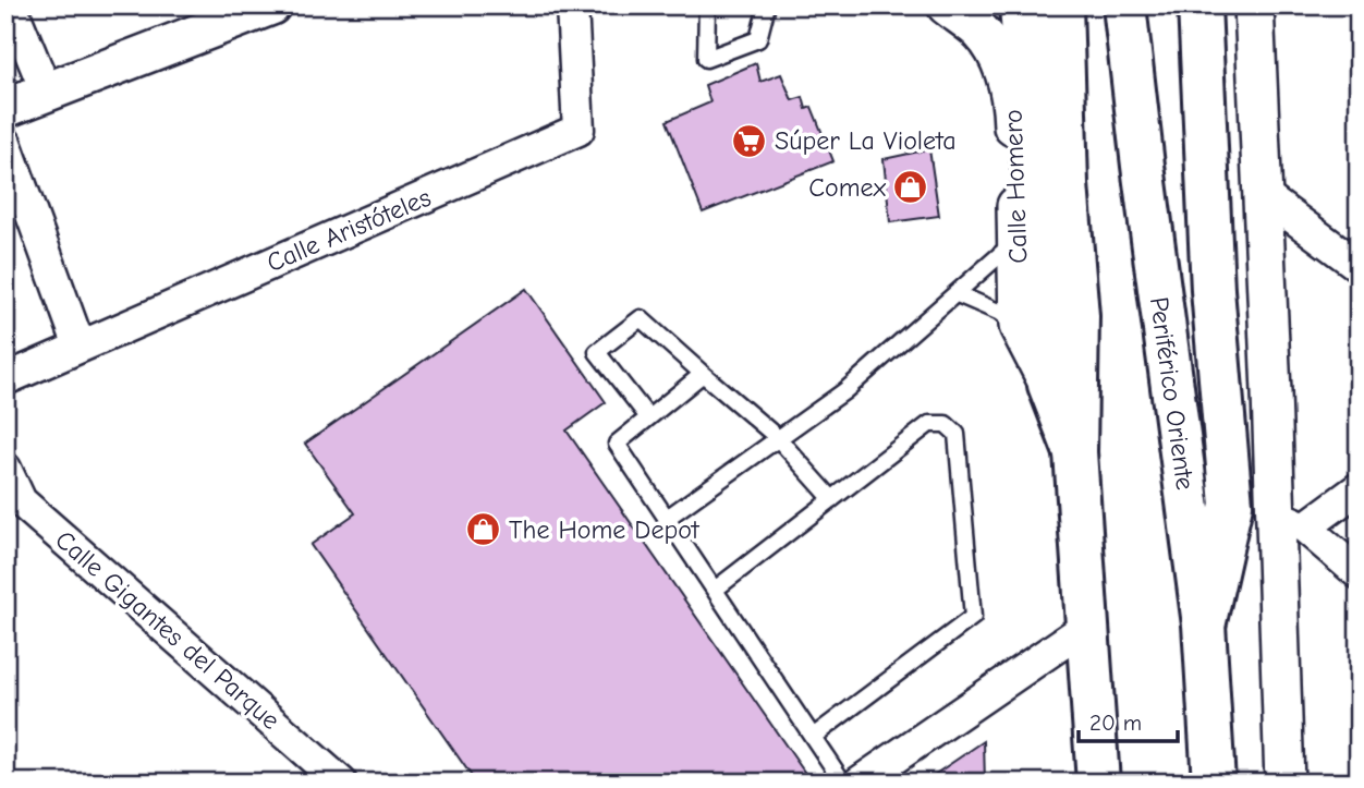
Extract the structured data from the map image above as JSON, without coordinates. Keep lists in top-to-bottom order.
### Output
{
  "streets": {
    "main road": ["Periférico Oriente"],
    "street": ["Calle Homero", "Calle Aristóteles", "Calle Gigantes del Parque"]
  },
  "places": {
    "supermarket": ["Súper La Violeta"],
    "shop": ["Comex", "The Home Depot"]
  },
  "scale_bar": "20 m"
}
